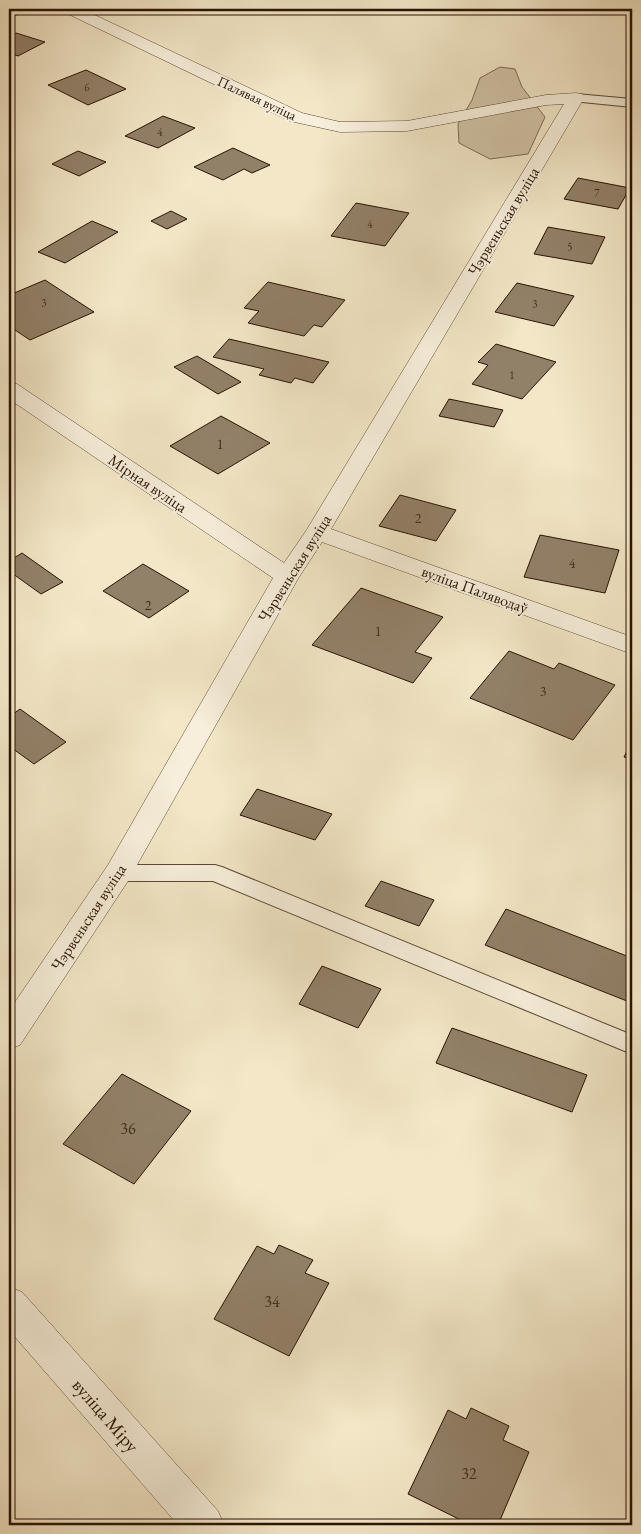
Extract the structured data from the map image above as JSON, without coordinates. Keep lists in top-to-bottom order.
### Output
{
  "streets": {
    "street": [
      "Палявая вуліца",
      "Чэрвеньская вуліца",
      "Мірная вуліца",
      "вуліца Паляводаў",
      "вуліца Міру"
    ]
  },
  "crossings": [
    ["Палявая вуліца", "Чэрвеньская вуліца"],
    ["Чэрвеньская вуліца", "Мірная вуліца"],
    ["Чэрвеньская вуліца", "вуліца Паляводаў"]
  ],
  "house_numbers": [
    "6",
    "4",
    "7",
    "4",
    "5",
    "3",
    "3",
    "1",
    "1",
    "2",
    "4",
    "2",
    "1",
    "3",
    "36",
    "34",
    "32"
  ]
}
